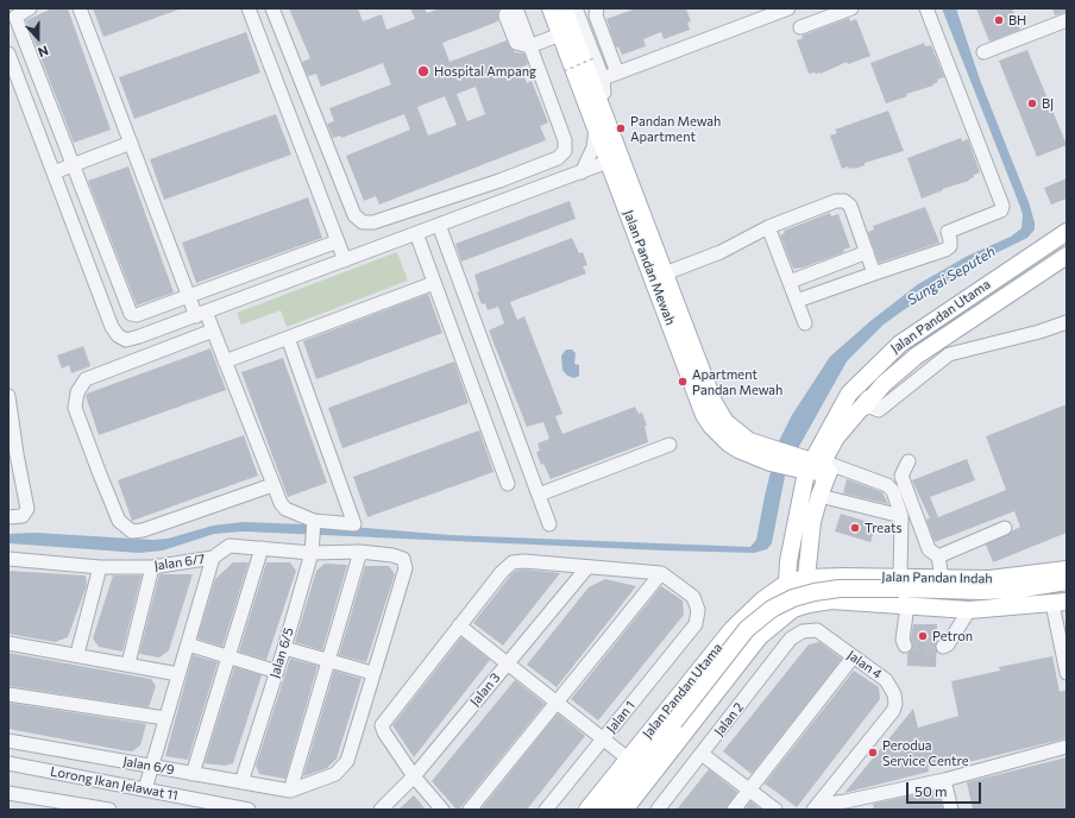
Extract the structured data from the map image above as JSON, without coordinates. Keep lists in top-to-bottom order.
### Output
{
  "streets": {
    "main road": ["Jalan Pandan Mewah", "Jalan Pandan Utama", "Jalan Pandan Indah"],
    "street": [
      "Jalan 6/7",
      "Jalan 6/5",
      "Jalan 4",
      "Jalan 3",
      "Jalan 1",
      "Jalan 2",
      "Jalan 6/9",
      "Lorong Ikan Jelawat 11"
    ]
  },
  "crossings": [
    ["Jalan Pandan Mewah", "Jalan Pandan Utama"],
    ["Jalan Pandan Utama", "Jalan Pandan Indah"],
    ["Jalan 6/7", "Jalan 6/5"],
    ["Jalan 6/5", "Jalan 6/9"],
    ["Jalan 4", "Jalan 2"]
  ],
  "water": ["Sungai Seputeh"],
  "places": [
    "BH",
    "Hospital Ampang",
    "BJ",
    "Pandan Mewah Apartment",
    "Apartment Pandan Mewah",
    "Treats",
    "Petron",
    "Perodua Service Centre"
  ],
  "scale_bar": "50 m",
  "north": "bottom"
}
